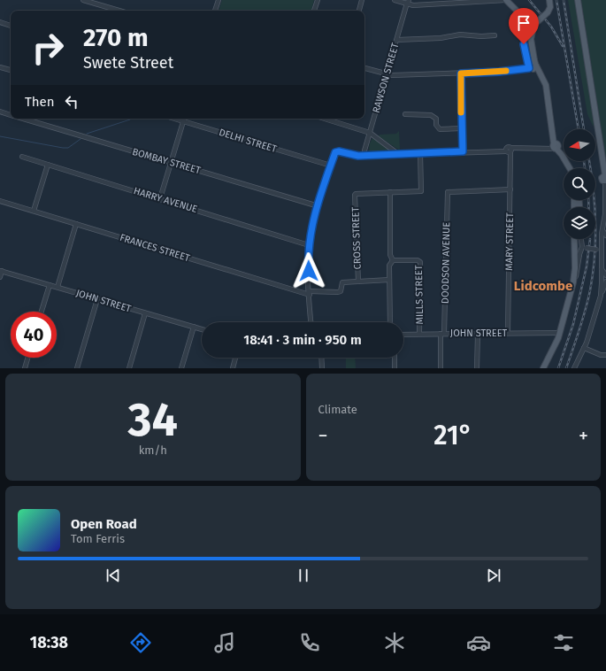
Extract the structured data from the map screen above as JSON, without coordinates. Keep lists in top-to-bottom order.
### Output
{
  "streets": {
    "street": [
      "RAWSON STREET",
      "DELHI STREET",
      "BOMBAY STREET",
      "HARRY AVENUE",
      "CROSS STREET",
      "MARY STREET",
      "FRANCES STREET",
      "DOODSON AVENUE",
      "MILLS STREET",
      "JOHN STREET"
    ]
  },
  "crossings": [
    ["CROSS STREET", "FRANCES STREET"],
    ["MARY STREET", "DOODSON AVENUE"],
    ["MARY STREET", "JOHN STREET"],
    ["DOODSON AVENUE", "JOHN STREET"],
    ["MILLS STREET", "JOHN STREET"]
  ],
  "districts": ["Lidcombe"],
  "north": "left",
  "page": {
    "turn": ["270 m", "Swete Street"],
    "then": "Then",
    "limit": "40",
    "trip": "18:41 · 3 min · 950 m",
    "tile": [
      ["34", "km/h"],
      "Climate"
    ],
    "heat": ["−", "21°", "+"],
    "song": ["Open Road", "Tom Ferris"],
    "tabs": "18:38"
  }
}
